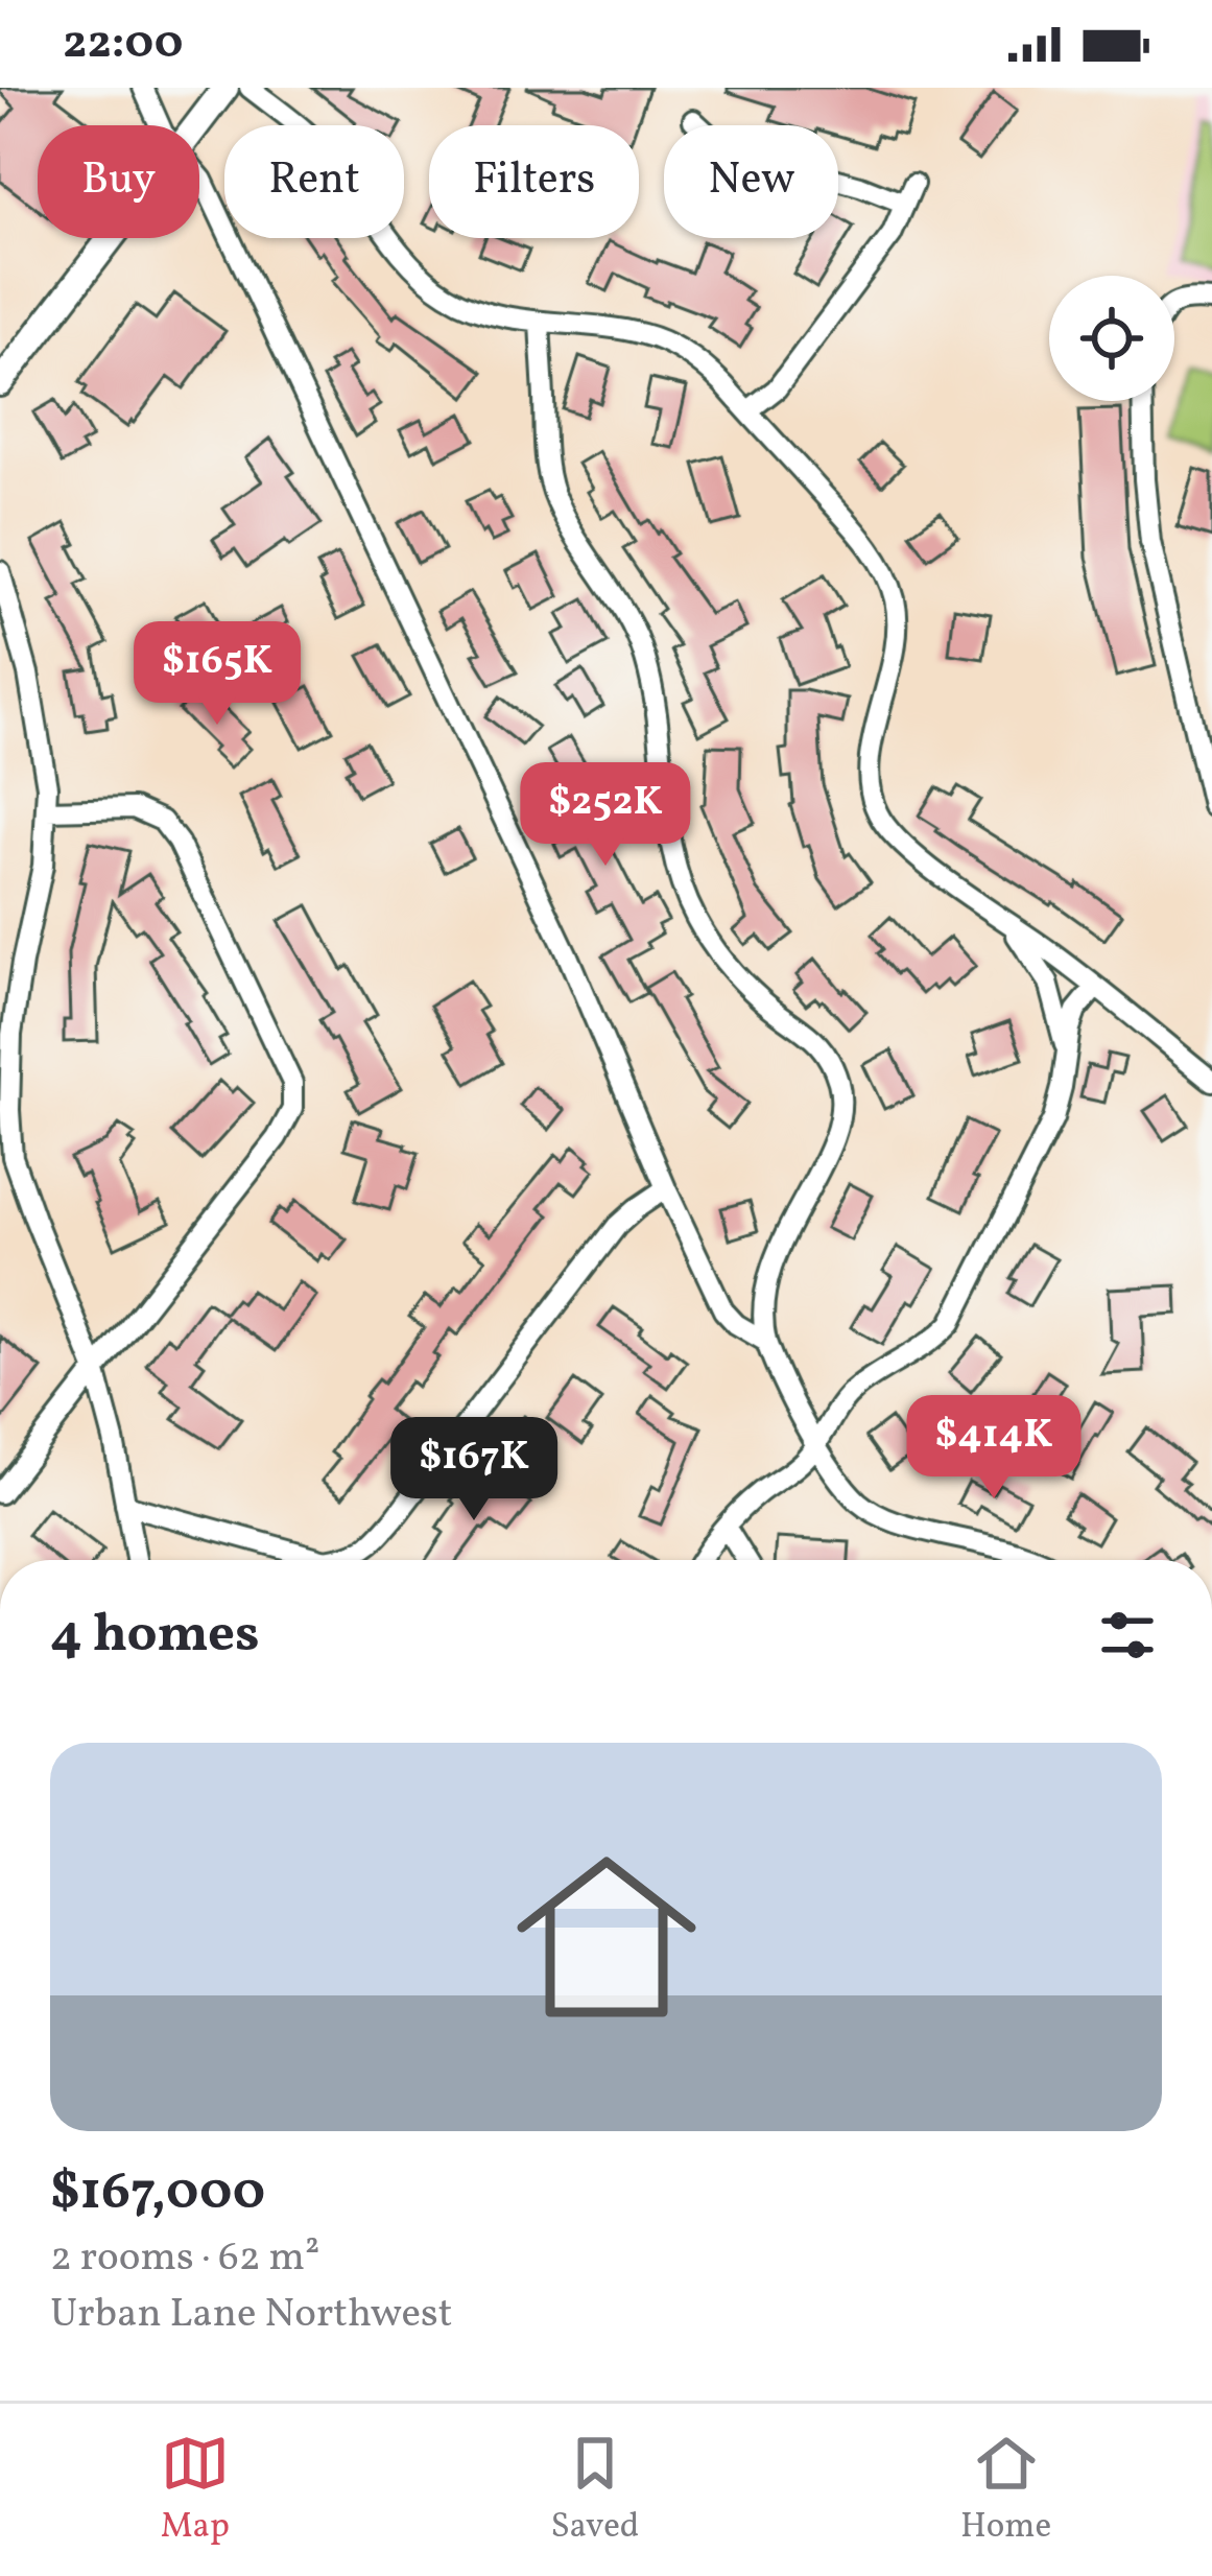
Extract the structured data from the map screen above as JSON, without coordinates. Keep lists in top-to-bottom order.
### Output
{
  "page": {
    "status": "22:00",
    "chip": [
      "Buy",
      "Rent",
      "Filters",
      "New"
    ],
    "price": [
      "$165K",
      "$252K",
      "$414K",
      "$167K"
    ],
    "heading": "4 homes",
    "list": [
      {
        "name": "$167,000",
        "note": "2 rooms · 62 m² · Urban Lane Northwest"
      }
    ],
    "tabs": ["Map", "Saved", "Home"]
  }
}
